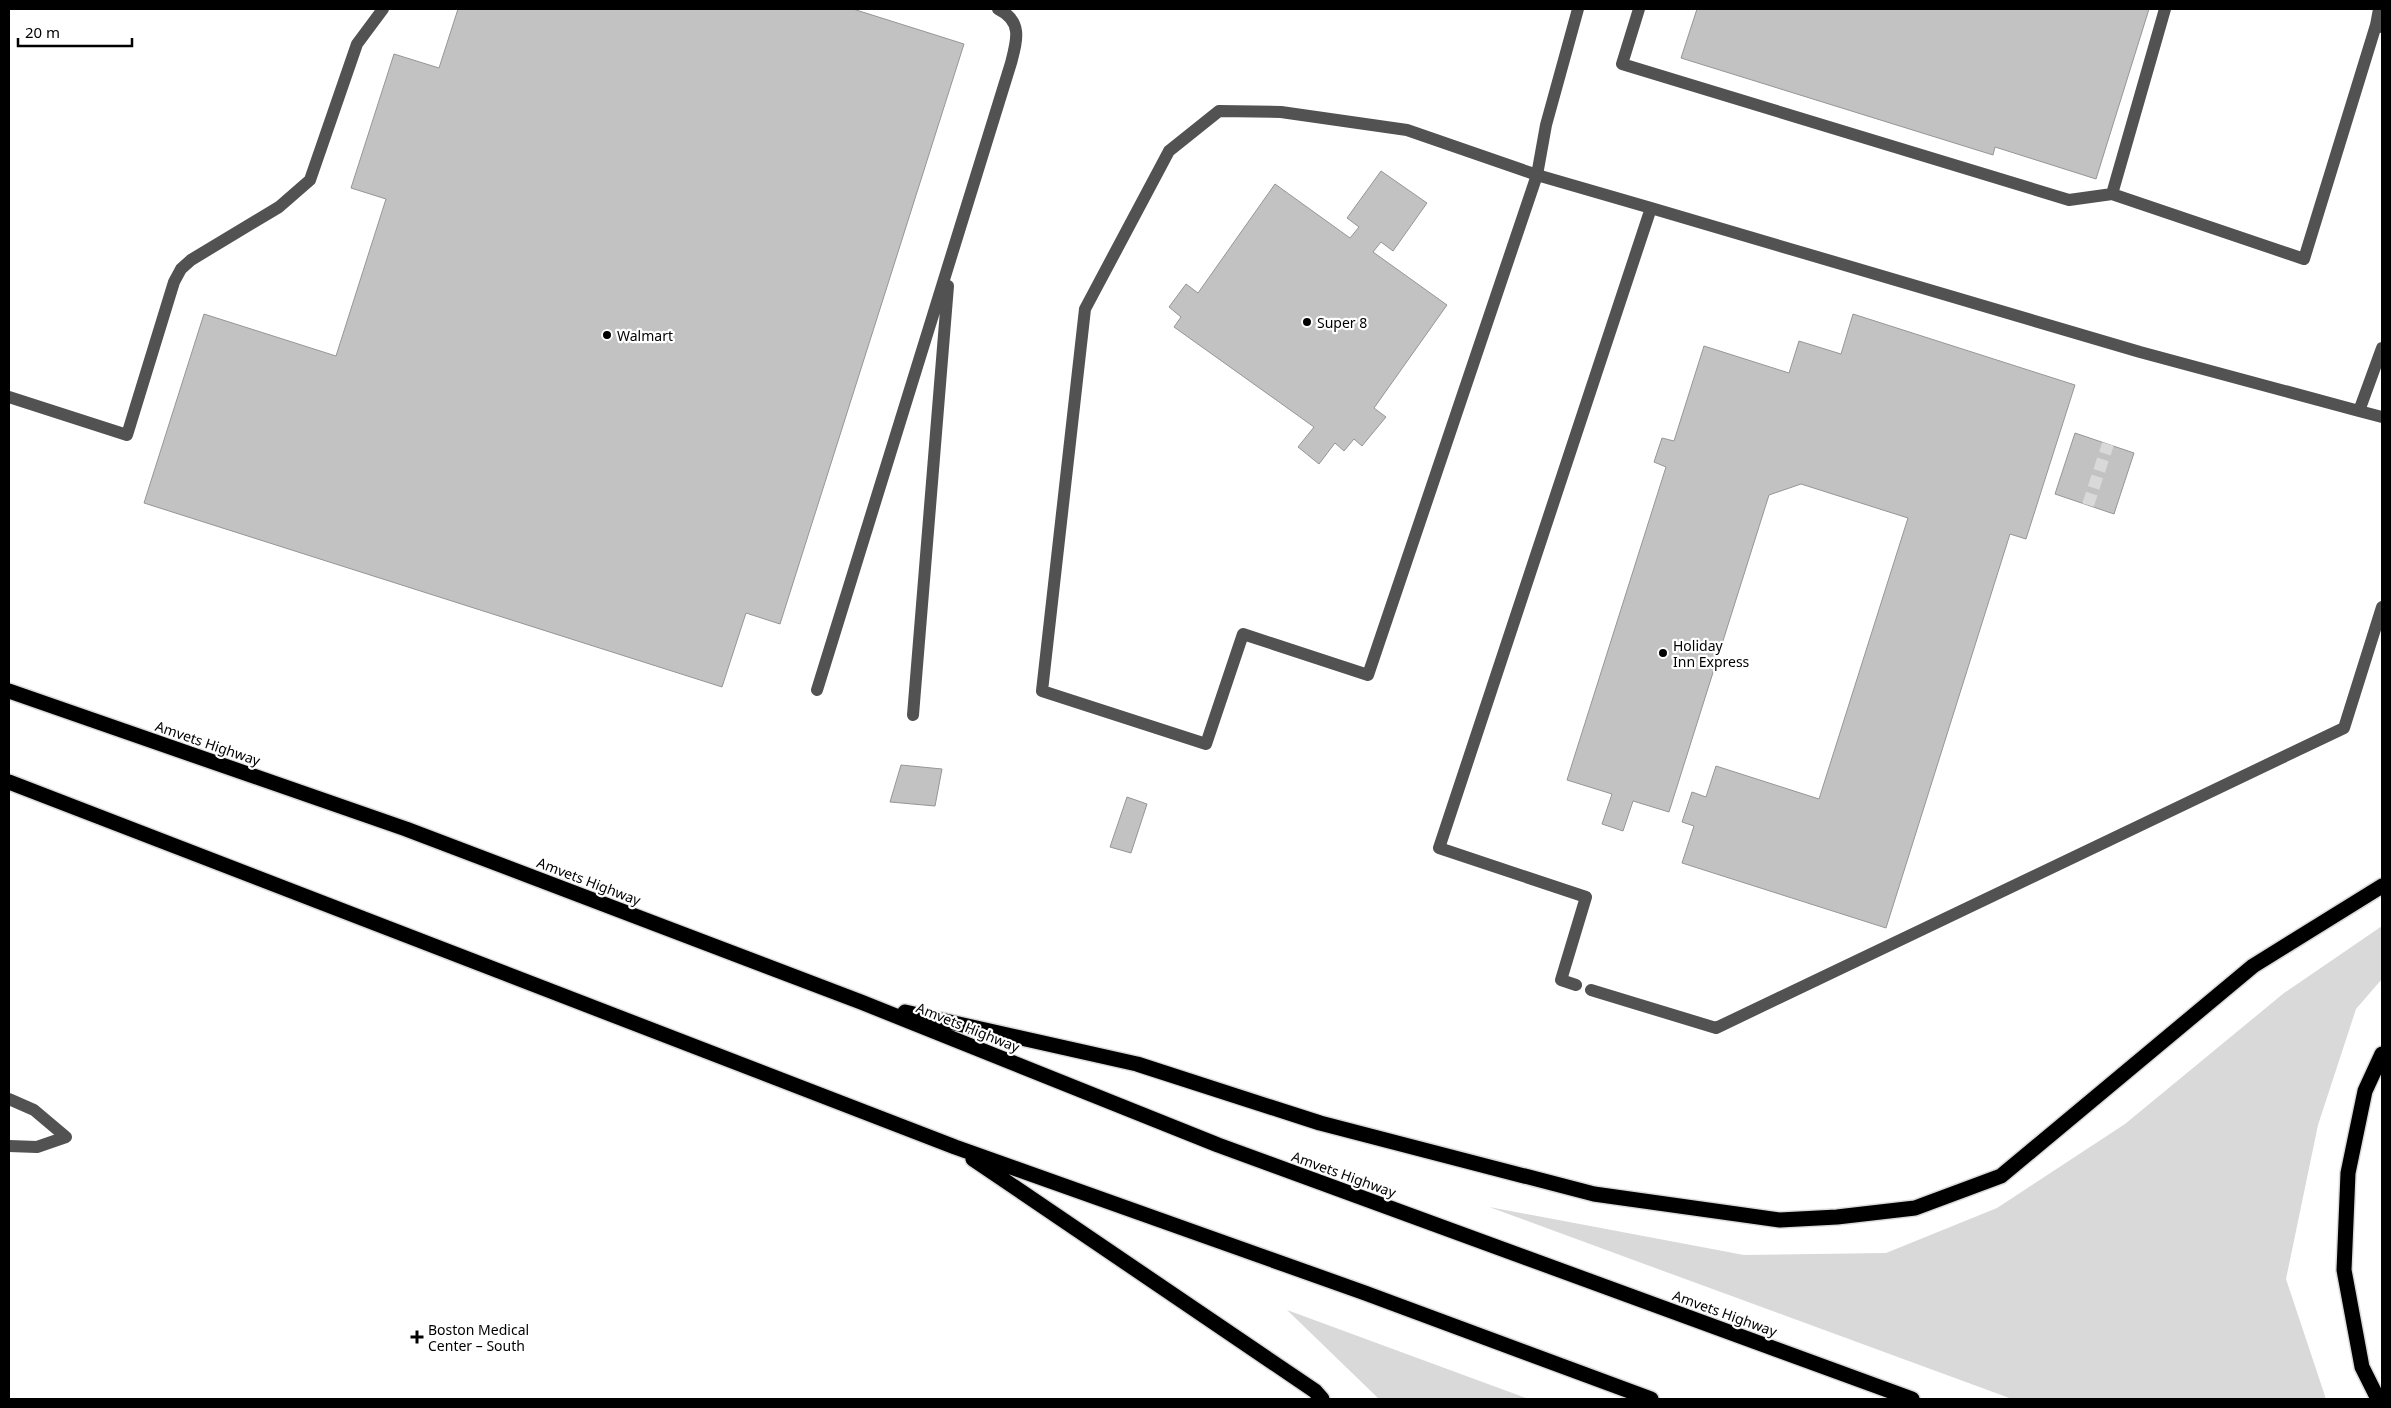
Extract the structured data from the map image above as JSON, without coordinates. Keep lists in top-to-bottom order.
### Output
{
  "streets": {
    "highway": ["Amvets Highway"]
  },
  "places": {
    "other": ["Super 8", "Walmart", "Holiday Inn Express"],
    "health": ["Boston Medical Center – South"]
  },
  "scale_bar": "20 m"
}
